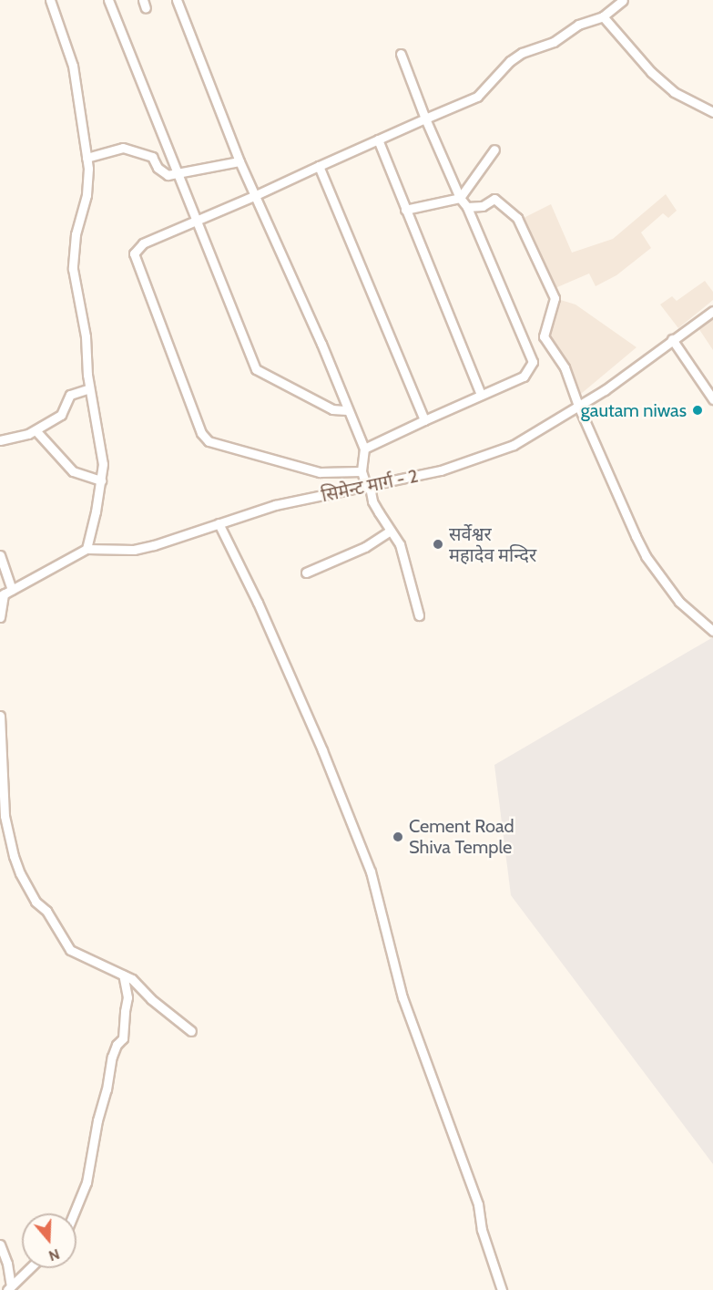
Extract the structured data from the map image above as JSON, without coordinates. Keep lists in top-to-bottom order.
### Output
{
  "streets": {
    "street": ["सिमेन्ट मार्ग - 2"]
  },
  "places": ["gautam niwas", "सर्वेश्वर महादेव मन्दिर", "Cement Road Shiva Temple"],
  "north": "bottom"
}
